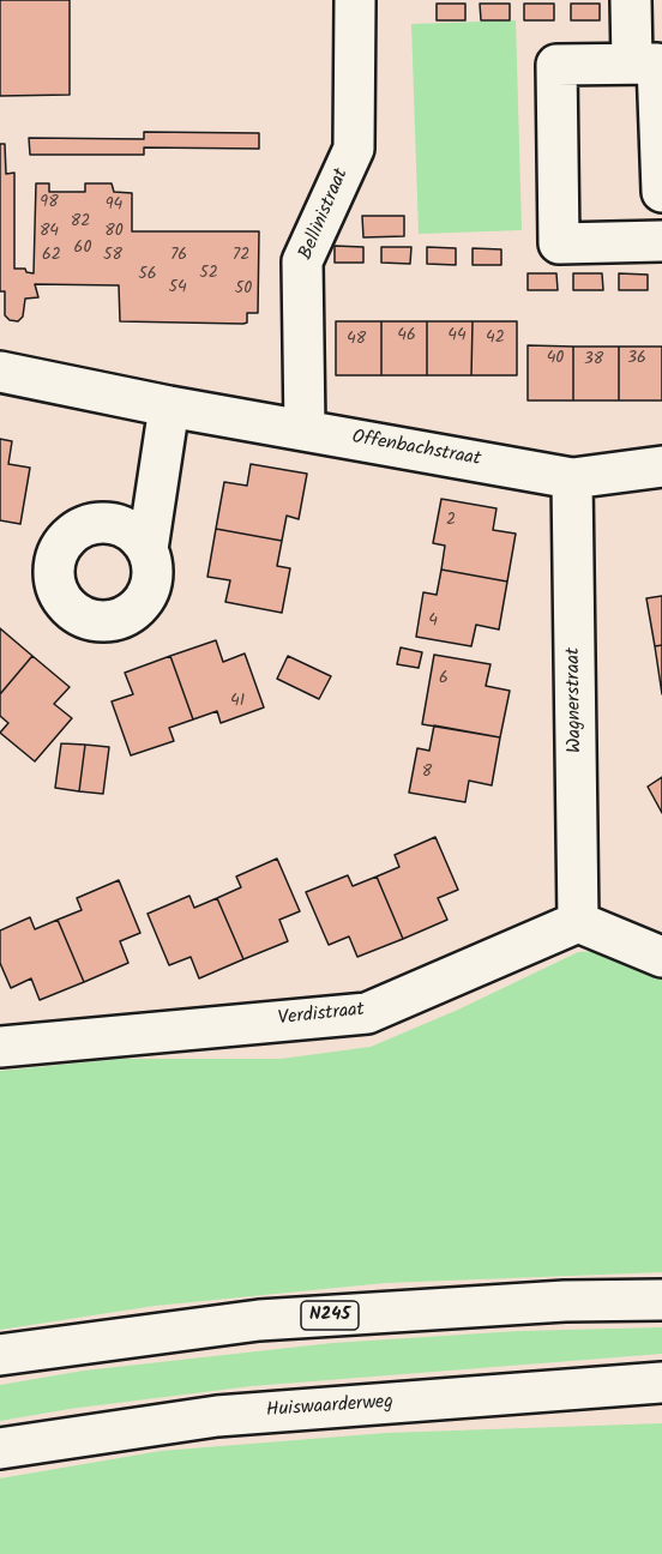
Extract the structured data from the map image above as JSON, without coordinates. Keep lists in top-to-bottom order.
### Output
{
  "streets": {
    "main road": [
      "Bellinistraat",
      "Offenbachstraat",
      "Wagnerstraat",
      "Verdistraat",
      "N245",
      "Huiswaarderweg"
    ]
  },
  "crossings": [
    ["Bellinistraat", "Offenbachstraat"],
    ["Offenbachstraat", "Wagnerstraat"],
    ["Wagnerstraat", "Verdistraat"]
  ],
  "house_numbers": [
    "98",
    "94",
    "82",
    "84",
    "80",
    "60",
    "62",
    "58",
    "76",
    "72",
    "52",
    "56",
    "54",
    "50",
    "46",
    "44",
    "42",
    "48",
    "40",
    "36",
    "38",
    "2",
    "4",
    "6",
    "41",
    "8"
  ]
}
